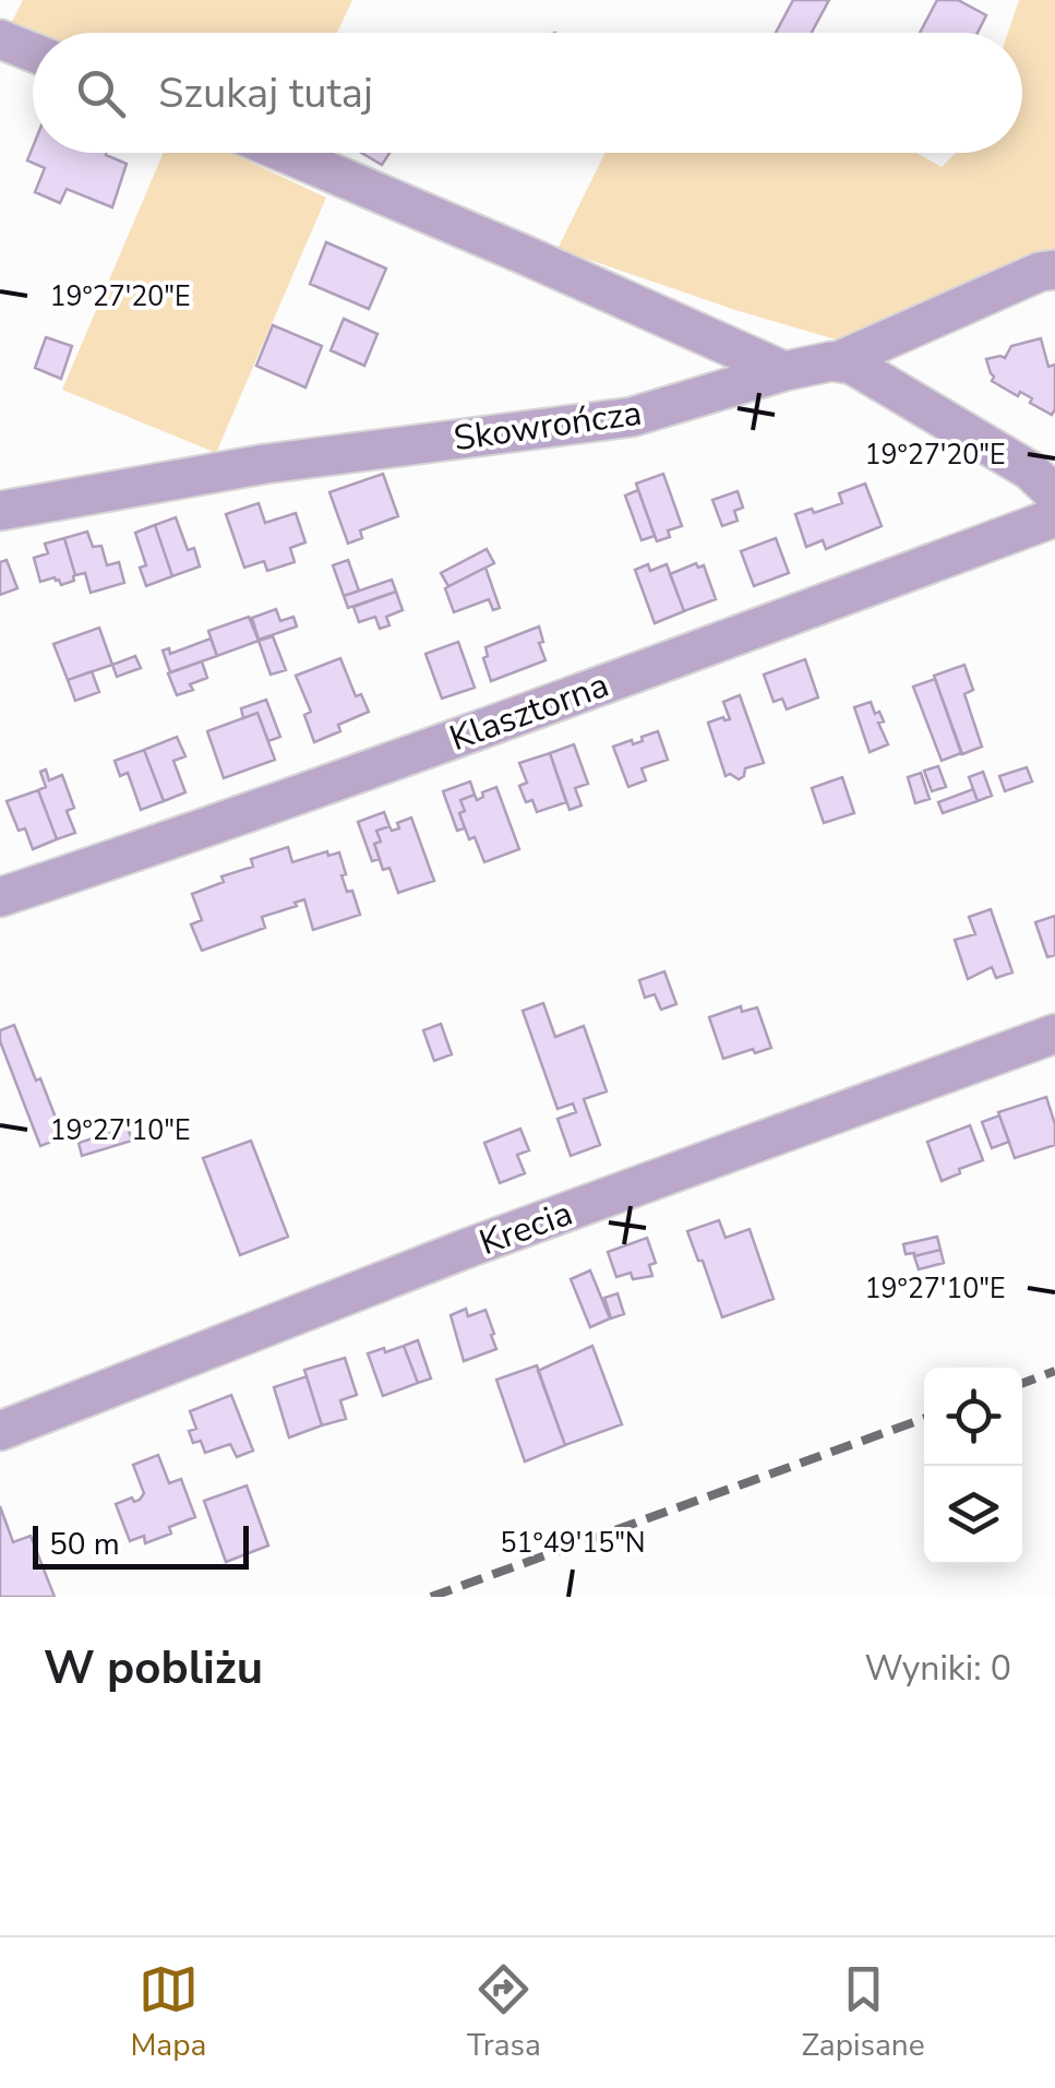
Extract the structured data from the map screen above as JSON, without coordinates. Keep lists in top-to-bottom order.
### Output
{
  "streets": {
    "street": ["Skowrończa", "Klasztorna", "Krecia"]
  },
  "scale_bar": "50 m",
  "page": {
    "search": "Szukaj tutaj",
    "scale": "50 m",
    "heading": ["W pobliżu", "Wyniki: 0"],
    "nav": ["Mapa", "Trasa", "Zapisane"]
  },
  "coordinates": ["19°27'20\"E", "19°27'10\"E", "51°49'15\"N"]
}
